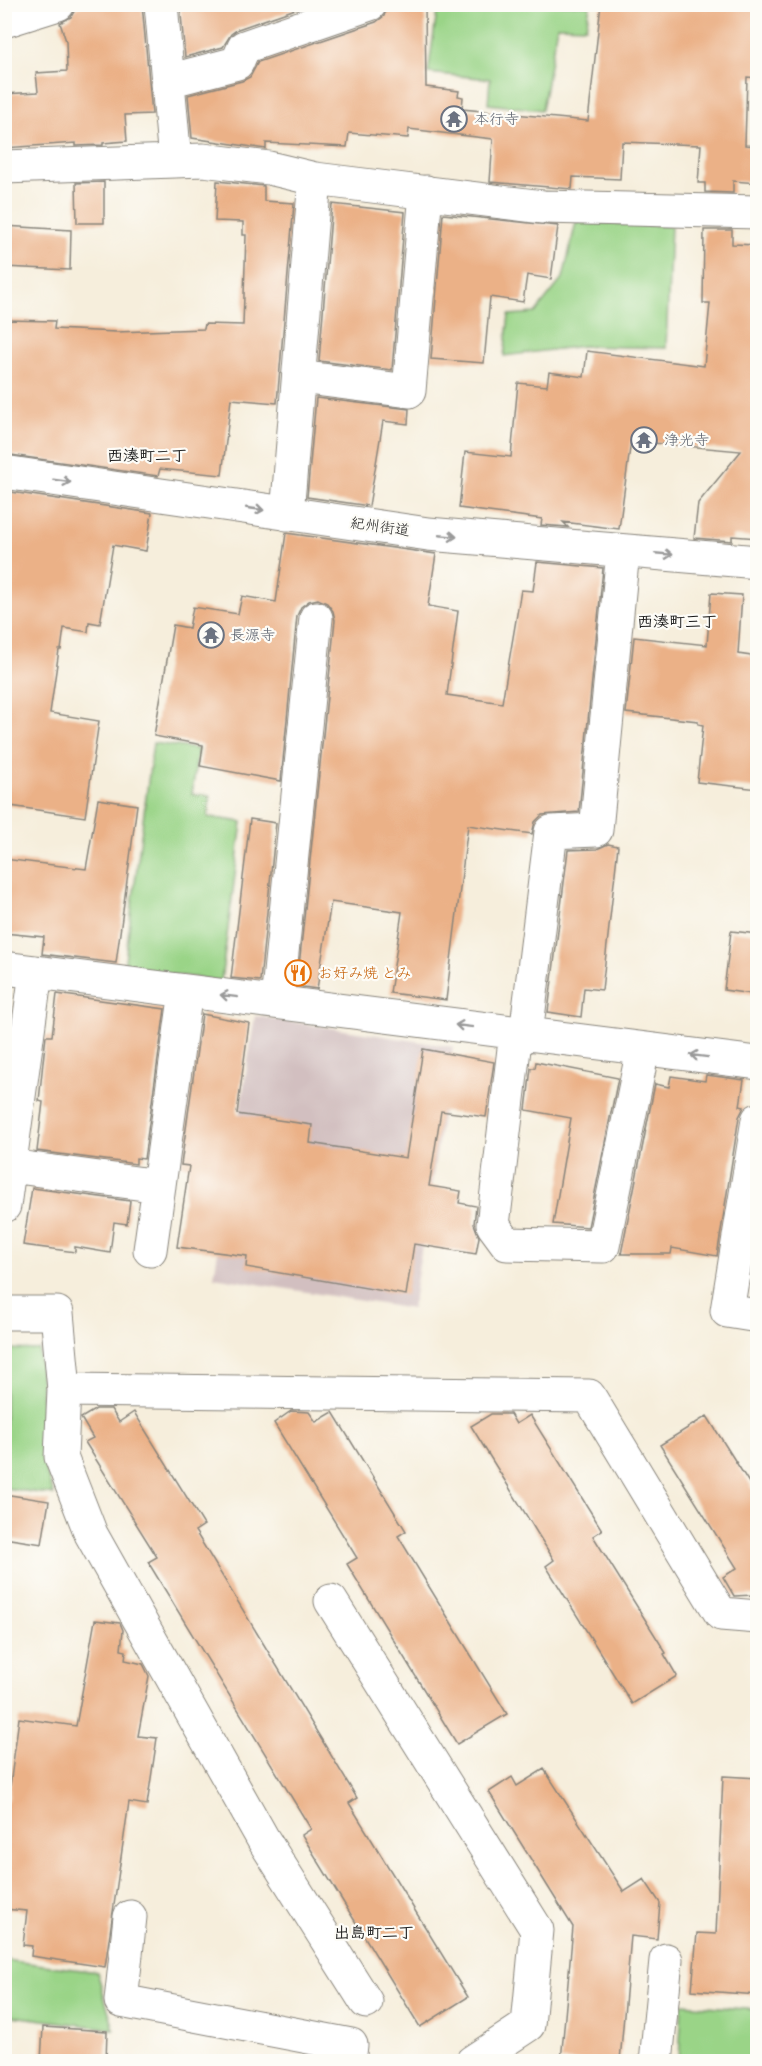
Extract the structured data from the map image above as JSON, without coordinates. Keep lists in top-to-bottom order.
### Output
{
  "streets": {
    "street": ["紀州街道"]
  },
  "one_way": ["紀州街道"],
  "districts": ["西湊町二丁", "西湊町三丁", "出島町二丁"],
  "places": {
    "temple": ["本行寺", "浄光寺", "長源寺"],
    "restaurant": ["お好み焼 とみ"]
  }
}
